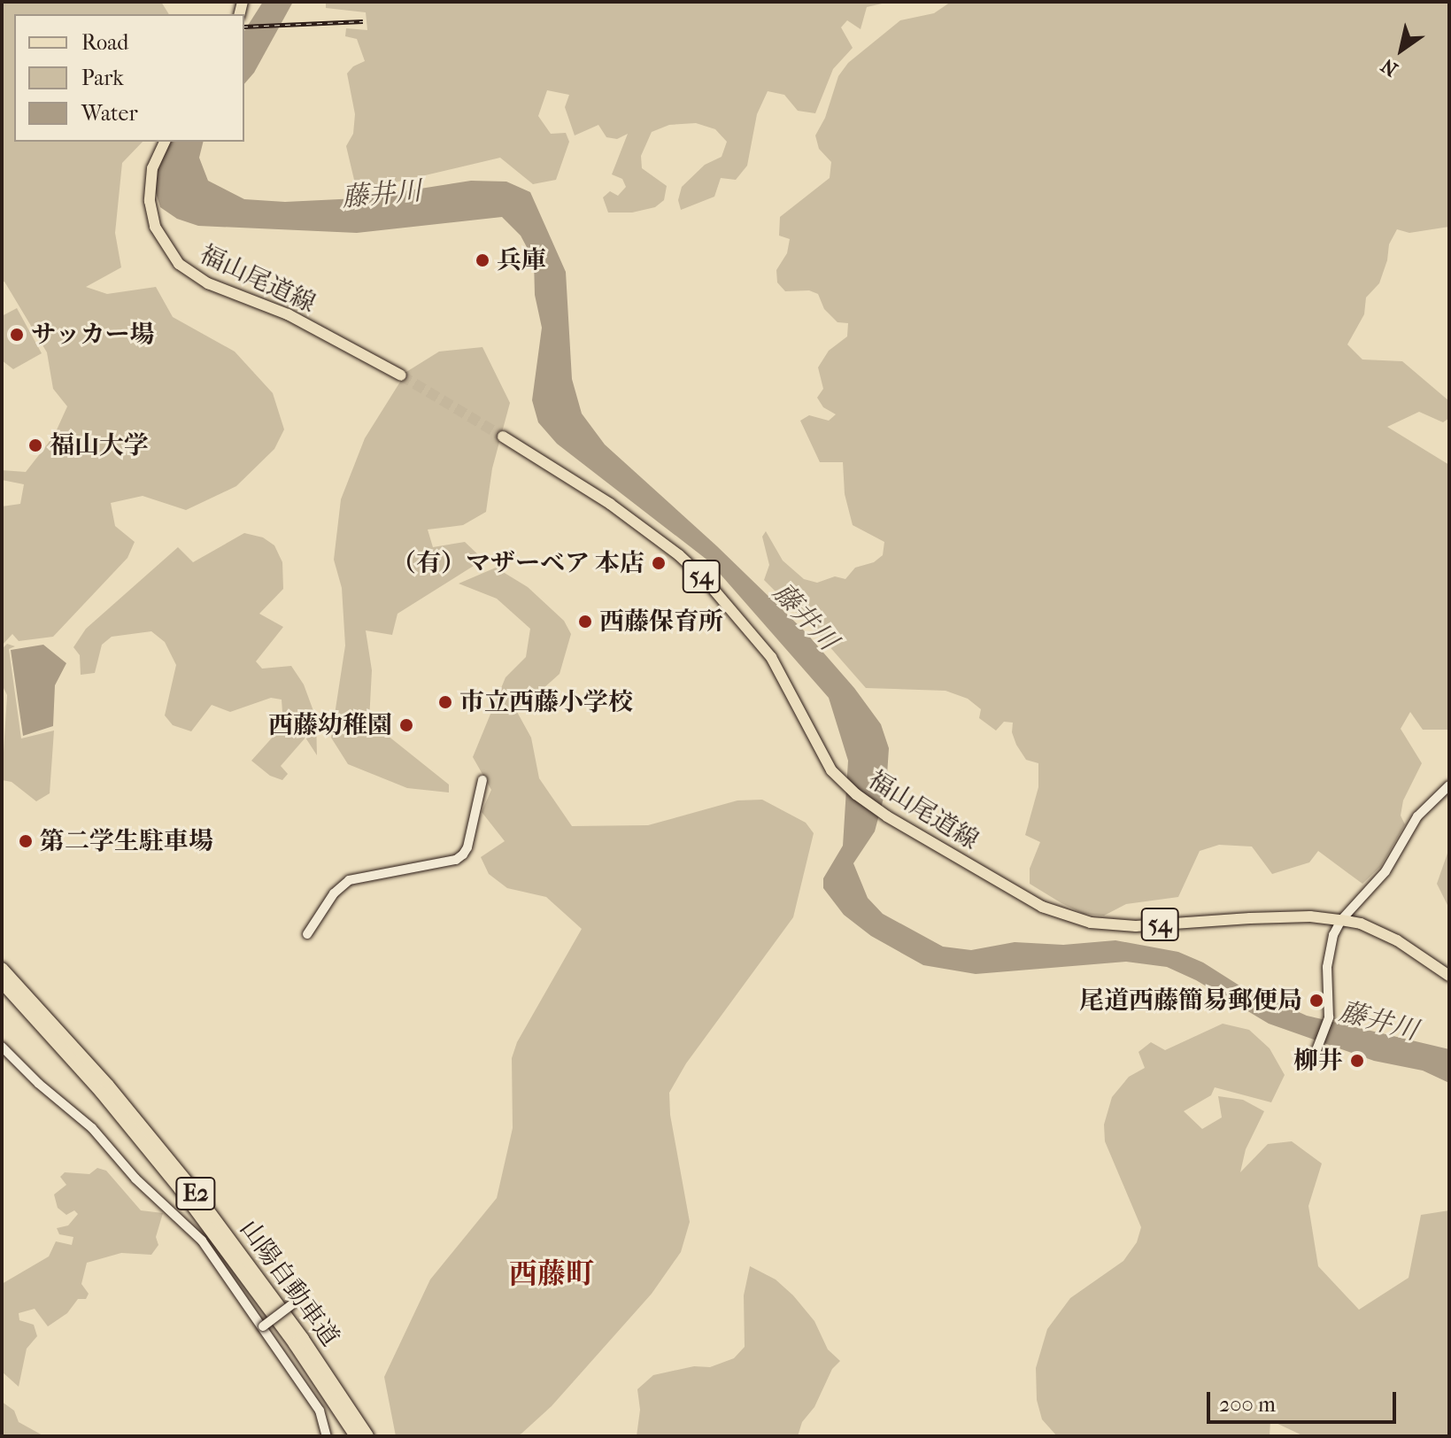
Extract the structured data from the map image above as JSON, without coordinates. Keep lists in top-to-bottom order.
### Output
{
  "streets": {
    "highway": ["E2", "山陽自動車道"],
    "main road": ["福山尾道線", "54"]
  },
  "districts": ["西藤町"],
  "water": ["藤井川"],
  "places": [
    "兵庫",
    "サッカー場",
    "福山大学",
    "（有）マザーベア 本店",
    "西藤保育所",
    "市立西藤小学校",
    "西藤幼稚園",
    "第二学生駐車場",
    "尾道西藤簡易郵便局",
    "柳井"
  ],
  "legend": ["Road", "Park", "Water"],
  "scale_bar": "200 m",
  "north": "bottom left"
}
